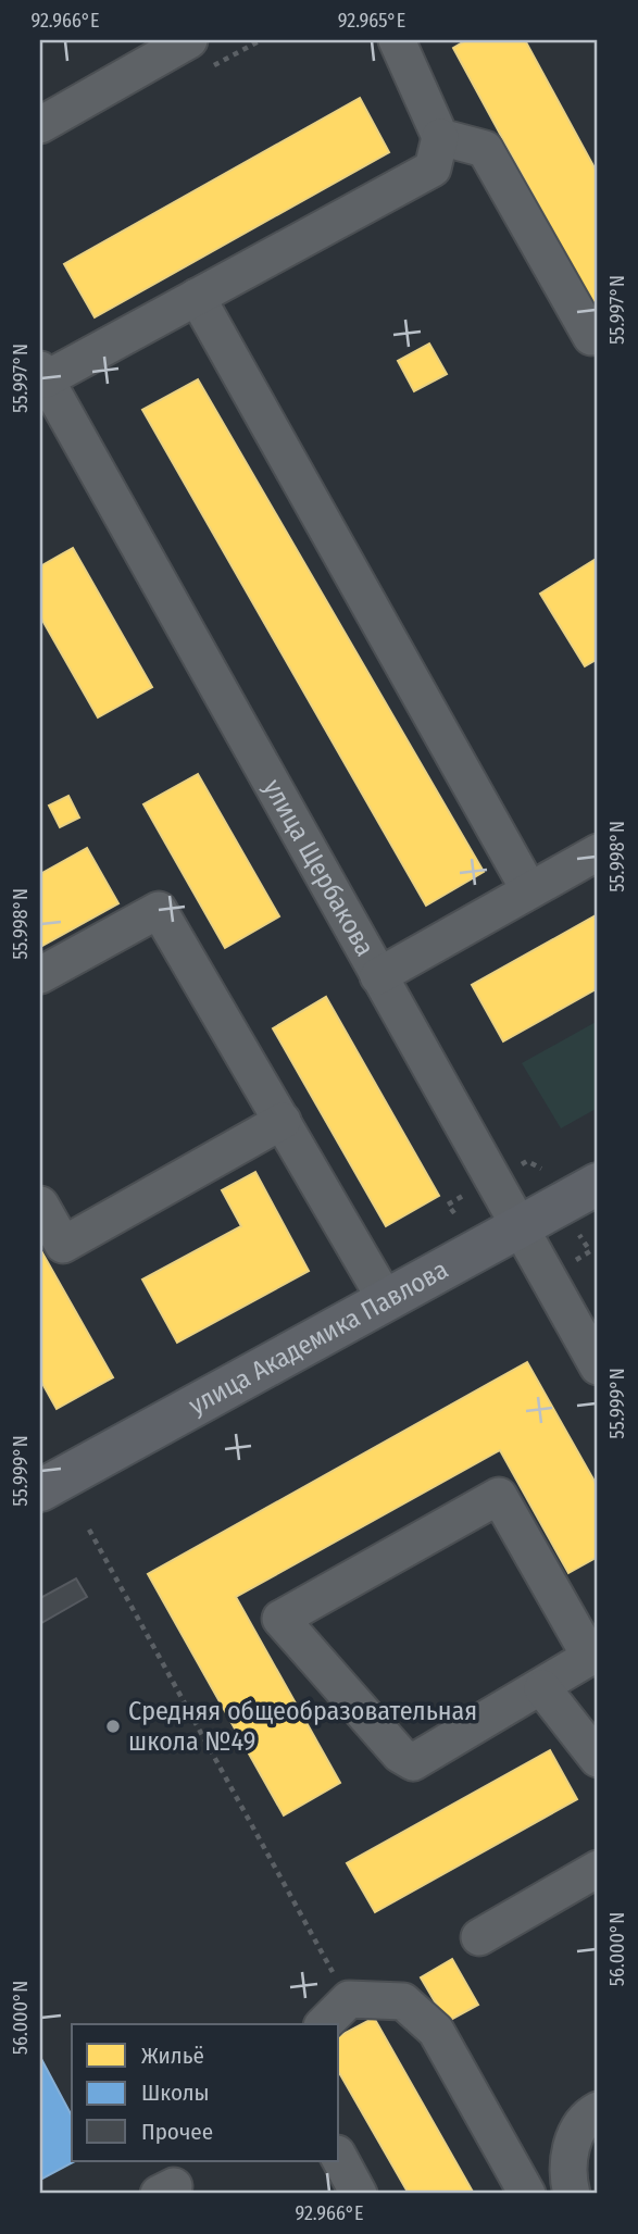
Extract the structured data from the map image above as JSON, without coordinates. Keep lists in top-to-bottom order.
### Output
{
  "streets": {
    "main road": ["улица Академика Павлова"],
    "street": ["улица Щербакова"]
  },
  "crossings": [
    ["улица Щербакова", "улица Академика Павлова"]
  ],
  "places": ["Средняя общеобразовательная школа №49"],
  "legend": ["Жильё", "Школы", "Прочее"],
  "coordinates": [
    "92.966°E",
    "92.965°E",
    "55.997°N",
    "55.998°N",
    "55.999°N",
    "56.000°N"
  ]
}
